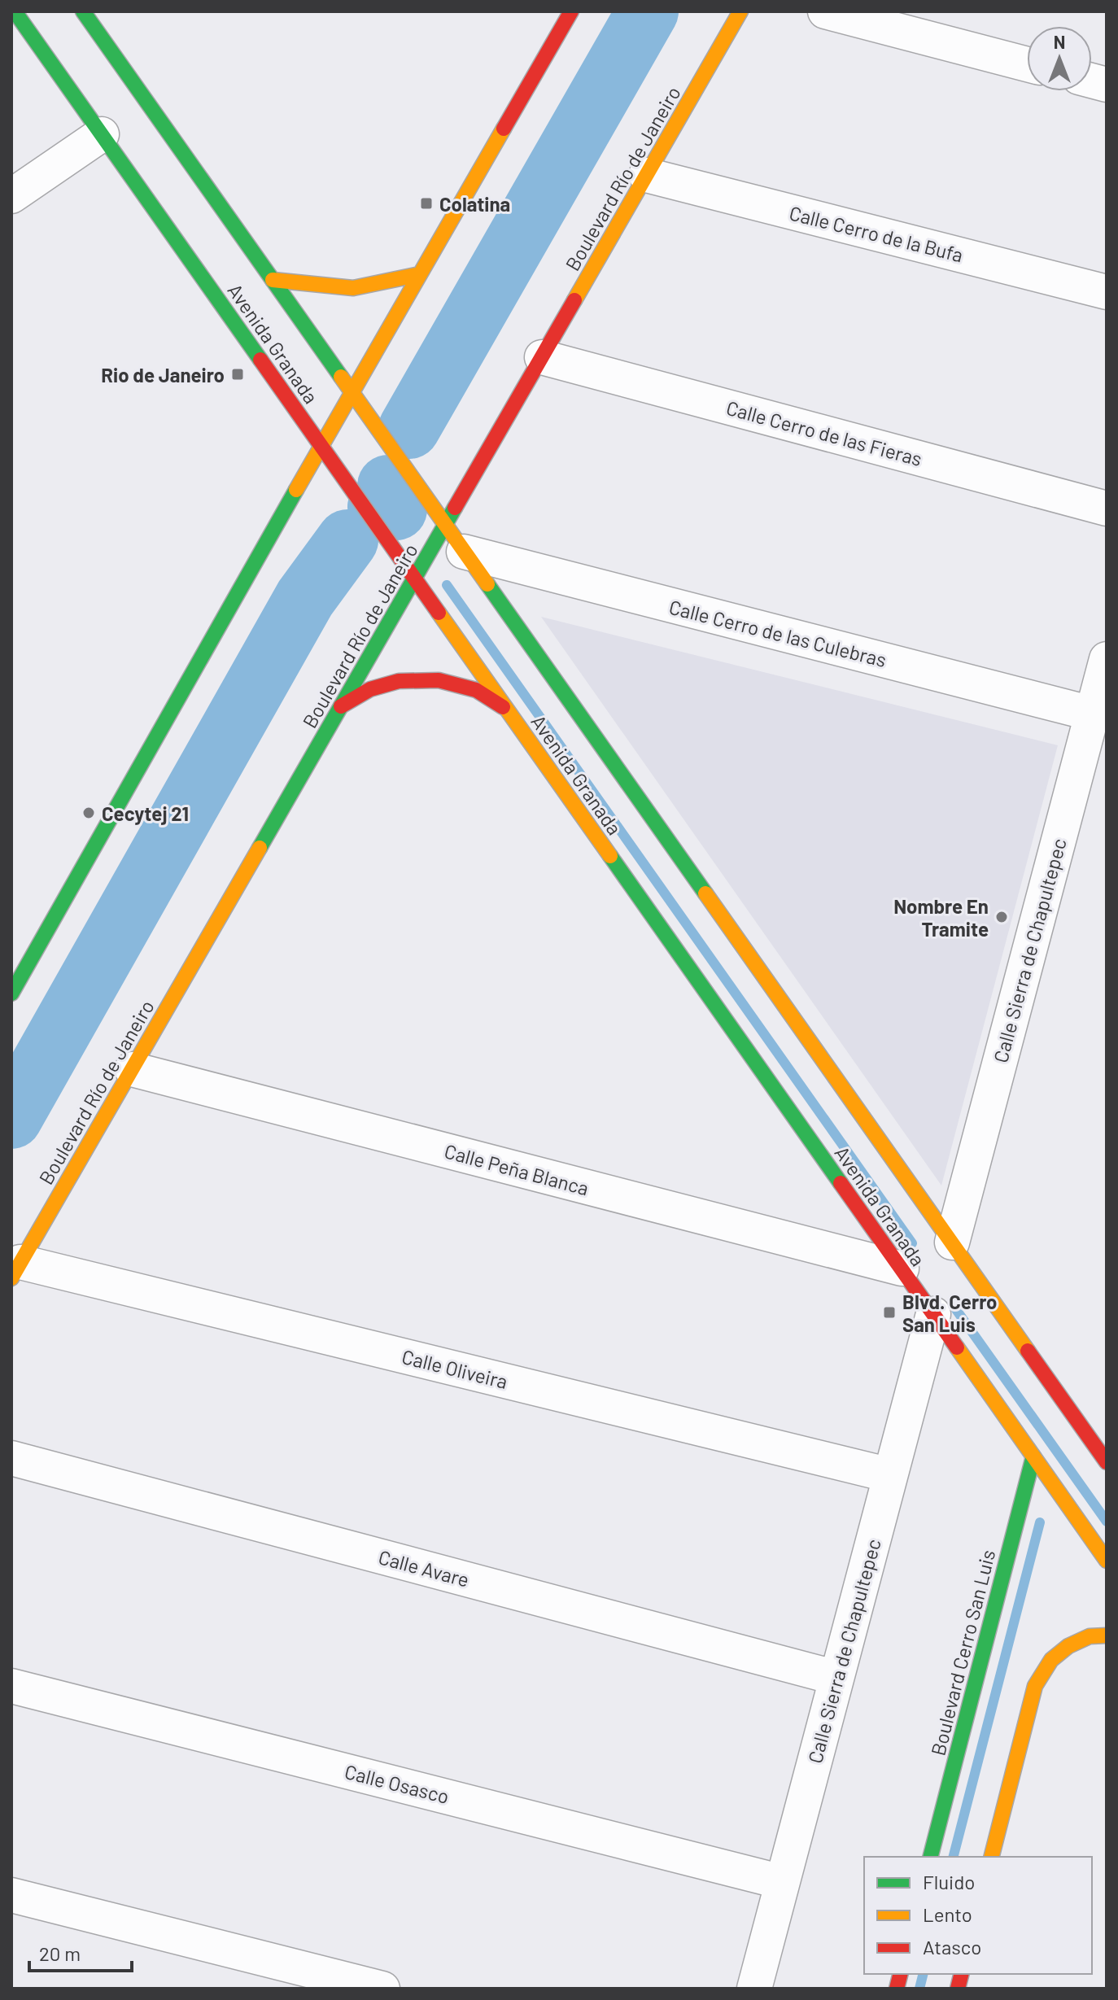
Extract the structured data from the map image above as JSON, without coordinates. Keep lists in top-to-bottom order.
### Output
{
  "streets": {
    "street": [
      "Boulevard Río de Janeiro",
      "Calle Cerro de la Bufa",
      "Avenida Granada",
      "Calle Cerro de las Fieras",
      "Calle Cerro de las Culebras",
      "Calle Sierra de Chapultepec",
      "Calle Peña Blanca",
      "Calle Oliveira",
      "Calle Avare",
      "Boulevard Cerro San Luis",
      "Calle Osasco"
    ]
  },
  "crossings": [
    ["Boulevard Río de Janeiro", "Calle Cerro de la Bufa"],
    ["Boulevard Río de Janeiro", "Avenida Granada"],
    ["Boulevard Río de Janeiro", "Calle Cerro de las Fieras"],
    ["Boulevard Río de Janeiro", "Calle Cerro de las Culebras"],
    ["Boulevard Río de Janeiro", "Calle Peña Blanca"],
    ["Boulevard Río de Janeiro", "Calle Oliveira"],
    ["Avenida Granada", "Calle Cerro de las Culebras"],
    ["Avenida Granada", "Calle Sierra de Chapultepec"],
    ["Avenida Granada", "Calle Peña Blanca"],
    ["Avenida Granada", "Boulevard Cerro San Luis"],
    ["Calle Cerro de las Culebras", "Calle Sierra de Chapultepec"],
    ["Calle Sierra de Chapultepec", "Calle Oliveira"],
    ["Calle Sierra de Chapultepec", "Calle Avare"],
    ["Calle Sierra de Chapultepec", "Calle Osasco"]
  ],
  "places": {
    "transit": ["Colatina", "Rio de Janeiro", "Blvd. Cerro San Luis"],
    "other": ["Cecytej 21", "Nombre En Tramite"]
  },
  "legend": ["Fluido", "Lento", "Atasco"],
  "scale_bar": "20 m",
  "north": "top"
}
